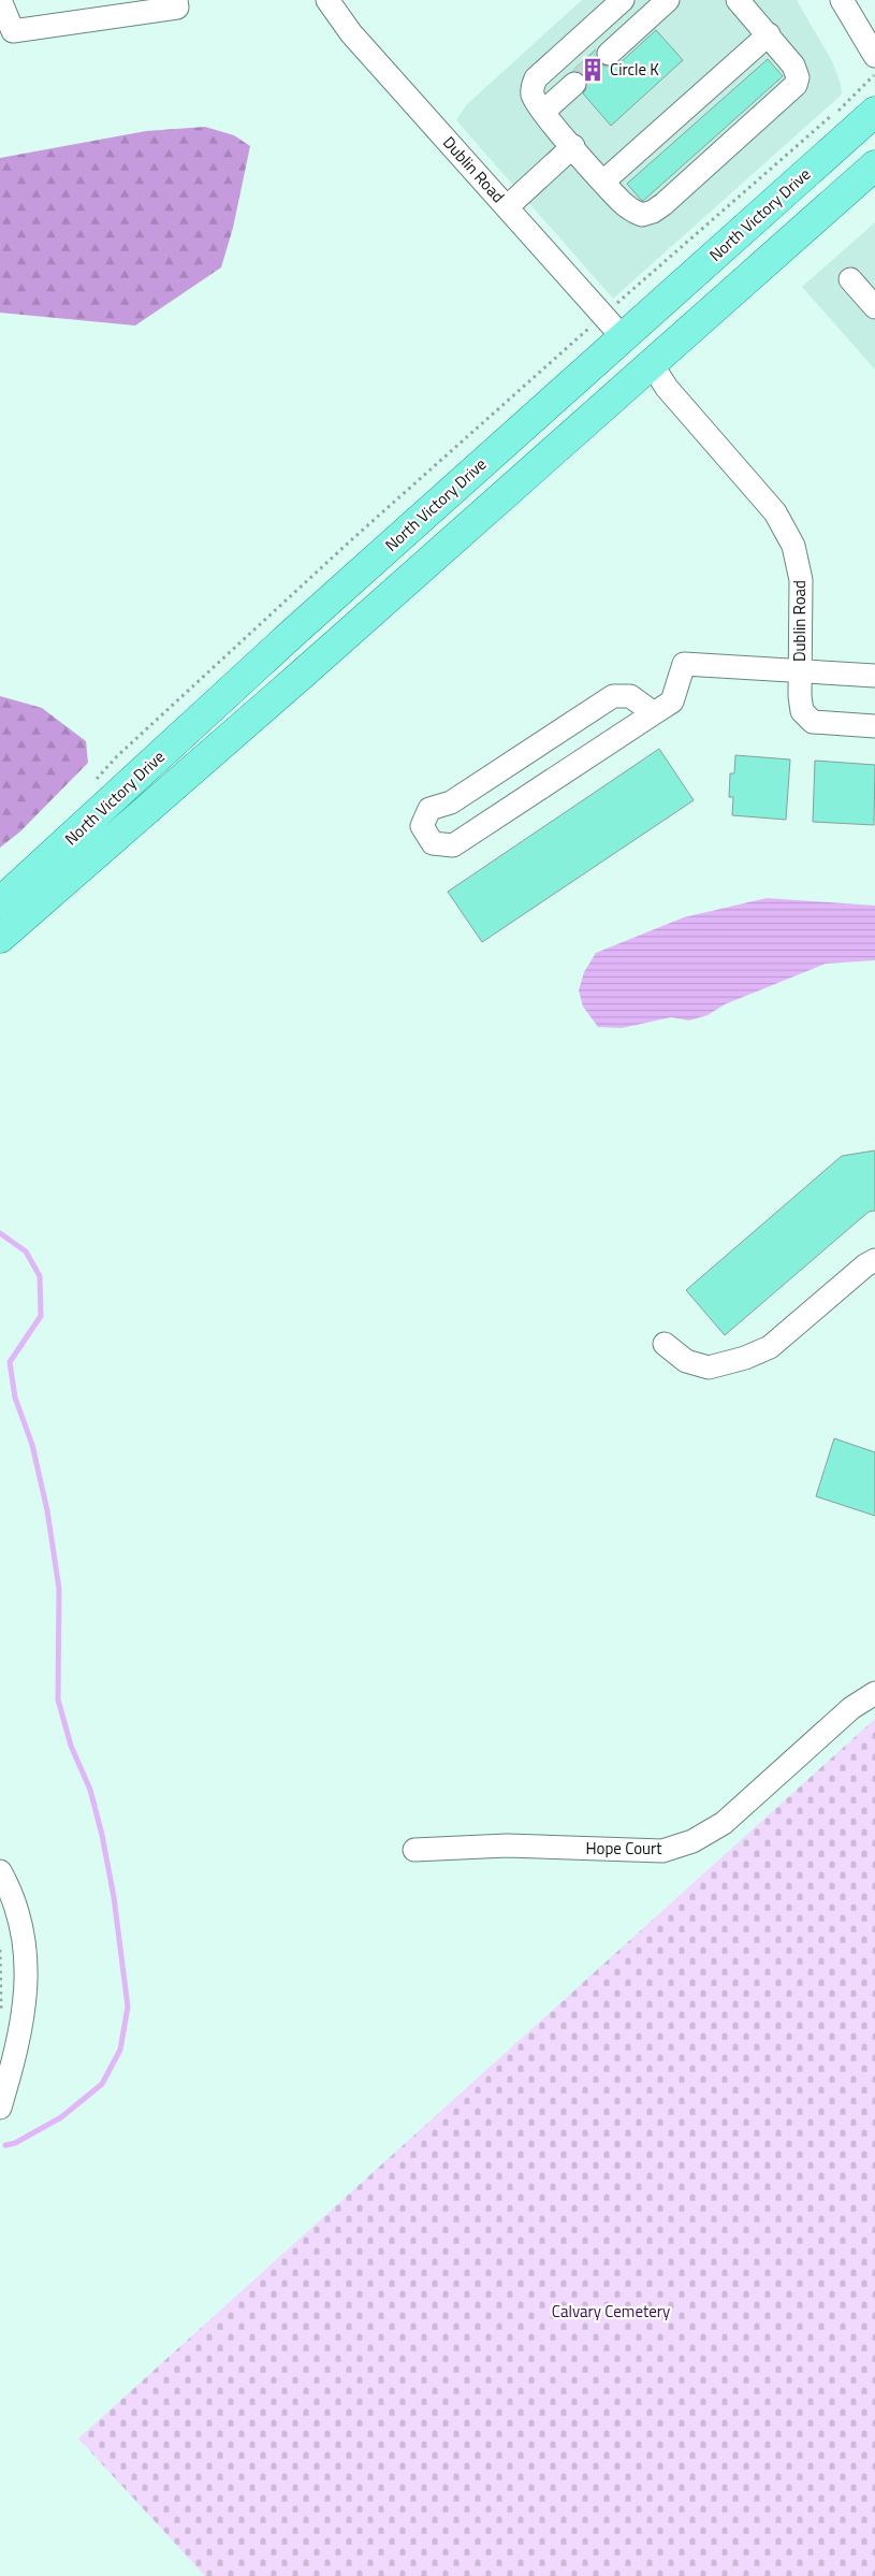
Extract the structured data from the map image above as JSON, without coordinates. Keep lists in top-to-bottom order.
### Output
{
  "streets": {
    "main road": ["North Victory Drive"],
    "street": ["Dublin Road", "Hope Court"]
  },
  "crossings": [
    ["Dublin Road", "North Victory Drive"]
  ],
  "parks": ["Calvary Cemetery"],
  "places": {
    "building": ["Circle K"]
  }
}
